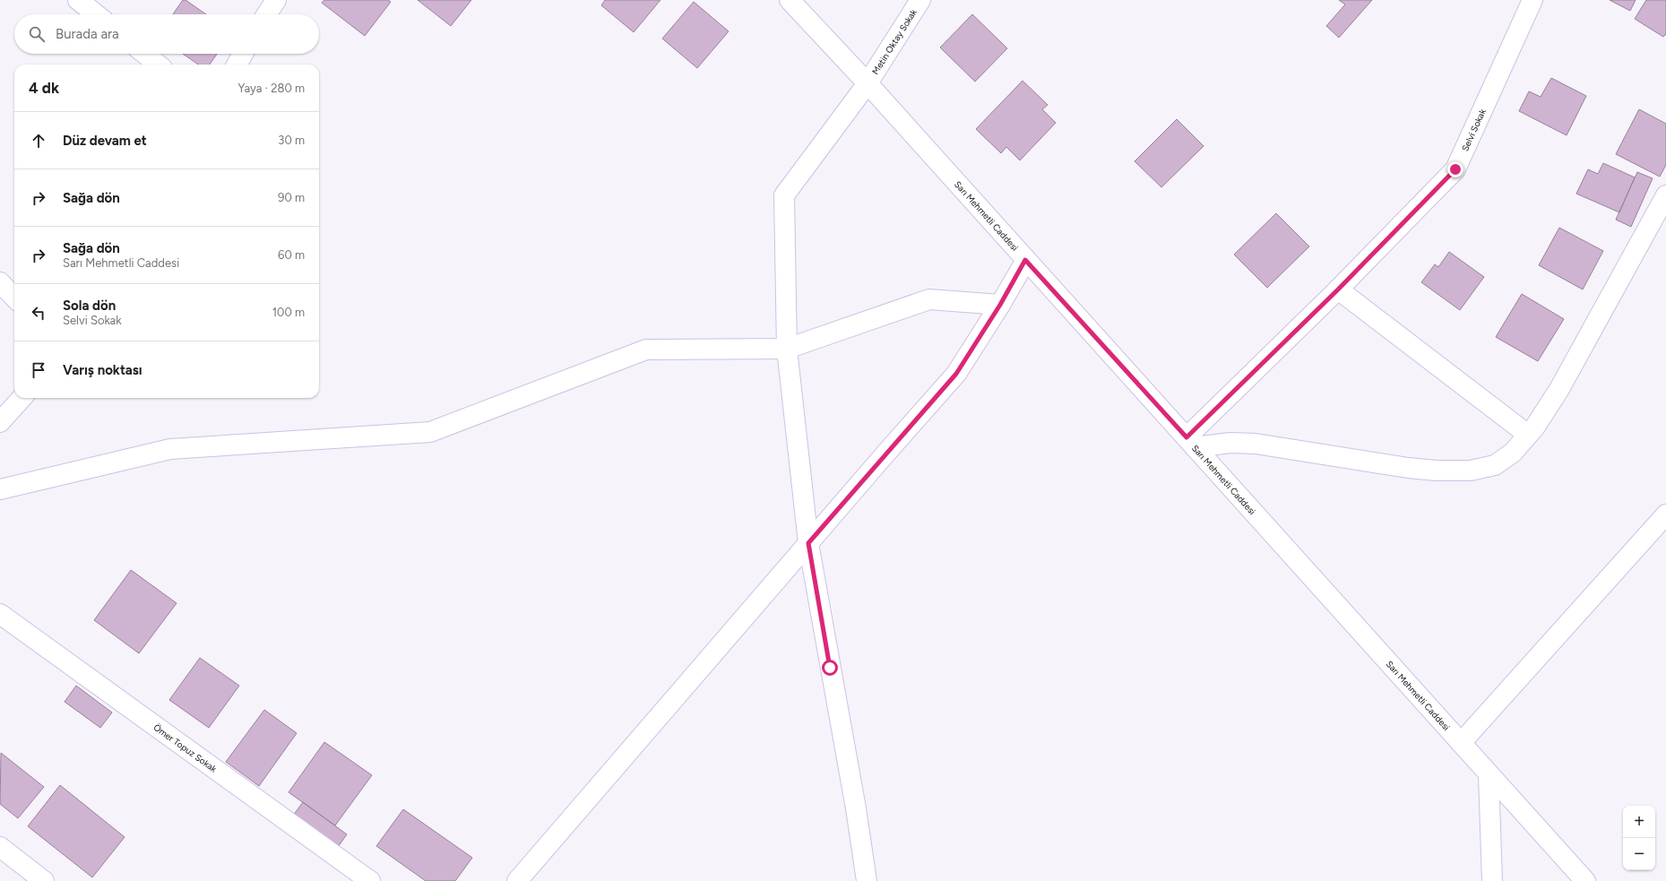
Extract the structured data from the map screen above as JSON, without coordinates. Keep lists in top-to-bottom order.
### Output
{
  "streets": {
    "street": [
      "Metin Oktay Sokak",
      "Selvi Sokak",
      "Sarı Mehmetli Caddesi",
      "Ömer Topuz Sokak"
    ]
  },
  "crossings": [
    ["Metin Oktay Sokak", "Sarı Mehmetli Caddesi"],
    ["Selvi Sokak", "Sarı Mehmetli Caddesi"]
  ],
  "page": {
    "search": "Burada ara",
    "heading": ["4 dk", "Yaya · 280 m"],
    "list": [
      ["Düz devam et", "30 m"],
      ["Sağa dön", "90 m"],
      ["Sağa dön", "Sarı Mehmetli Caddesi", "60 m"],
      ["Sola dön", "Selvi Sokak", "100 m"],
      "Varış noktası"
    ],
    "map_buttons": ["+", "−"]
  }
}
